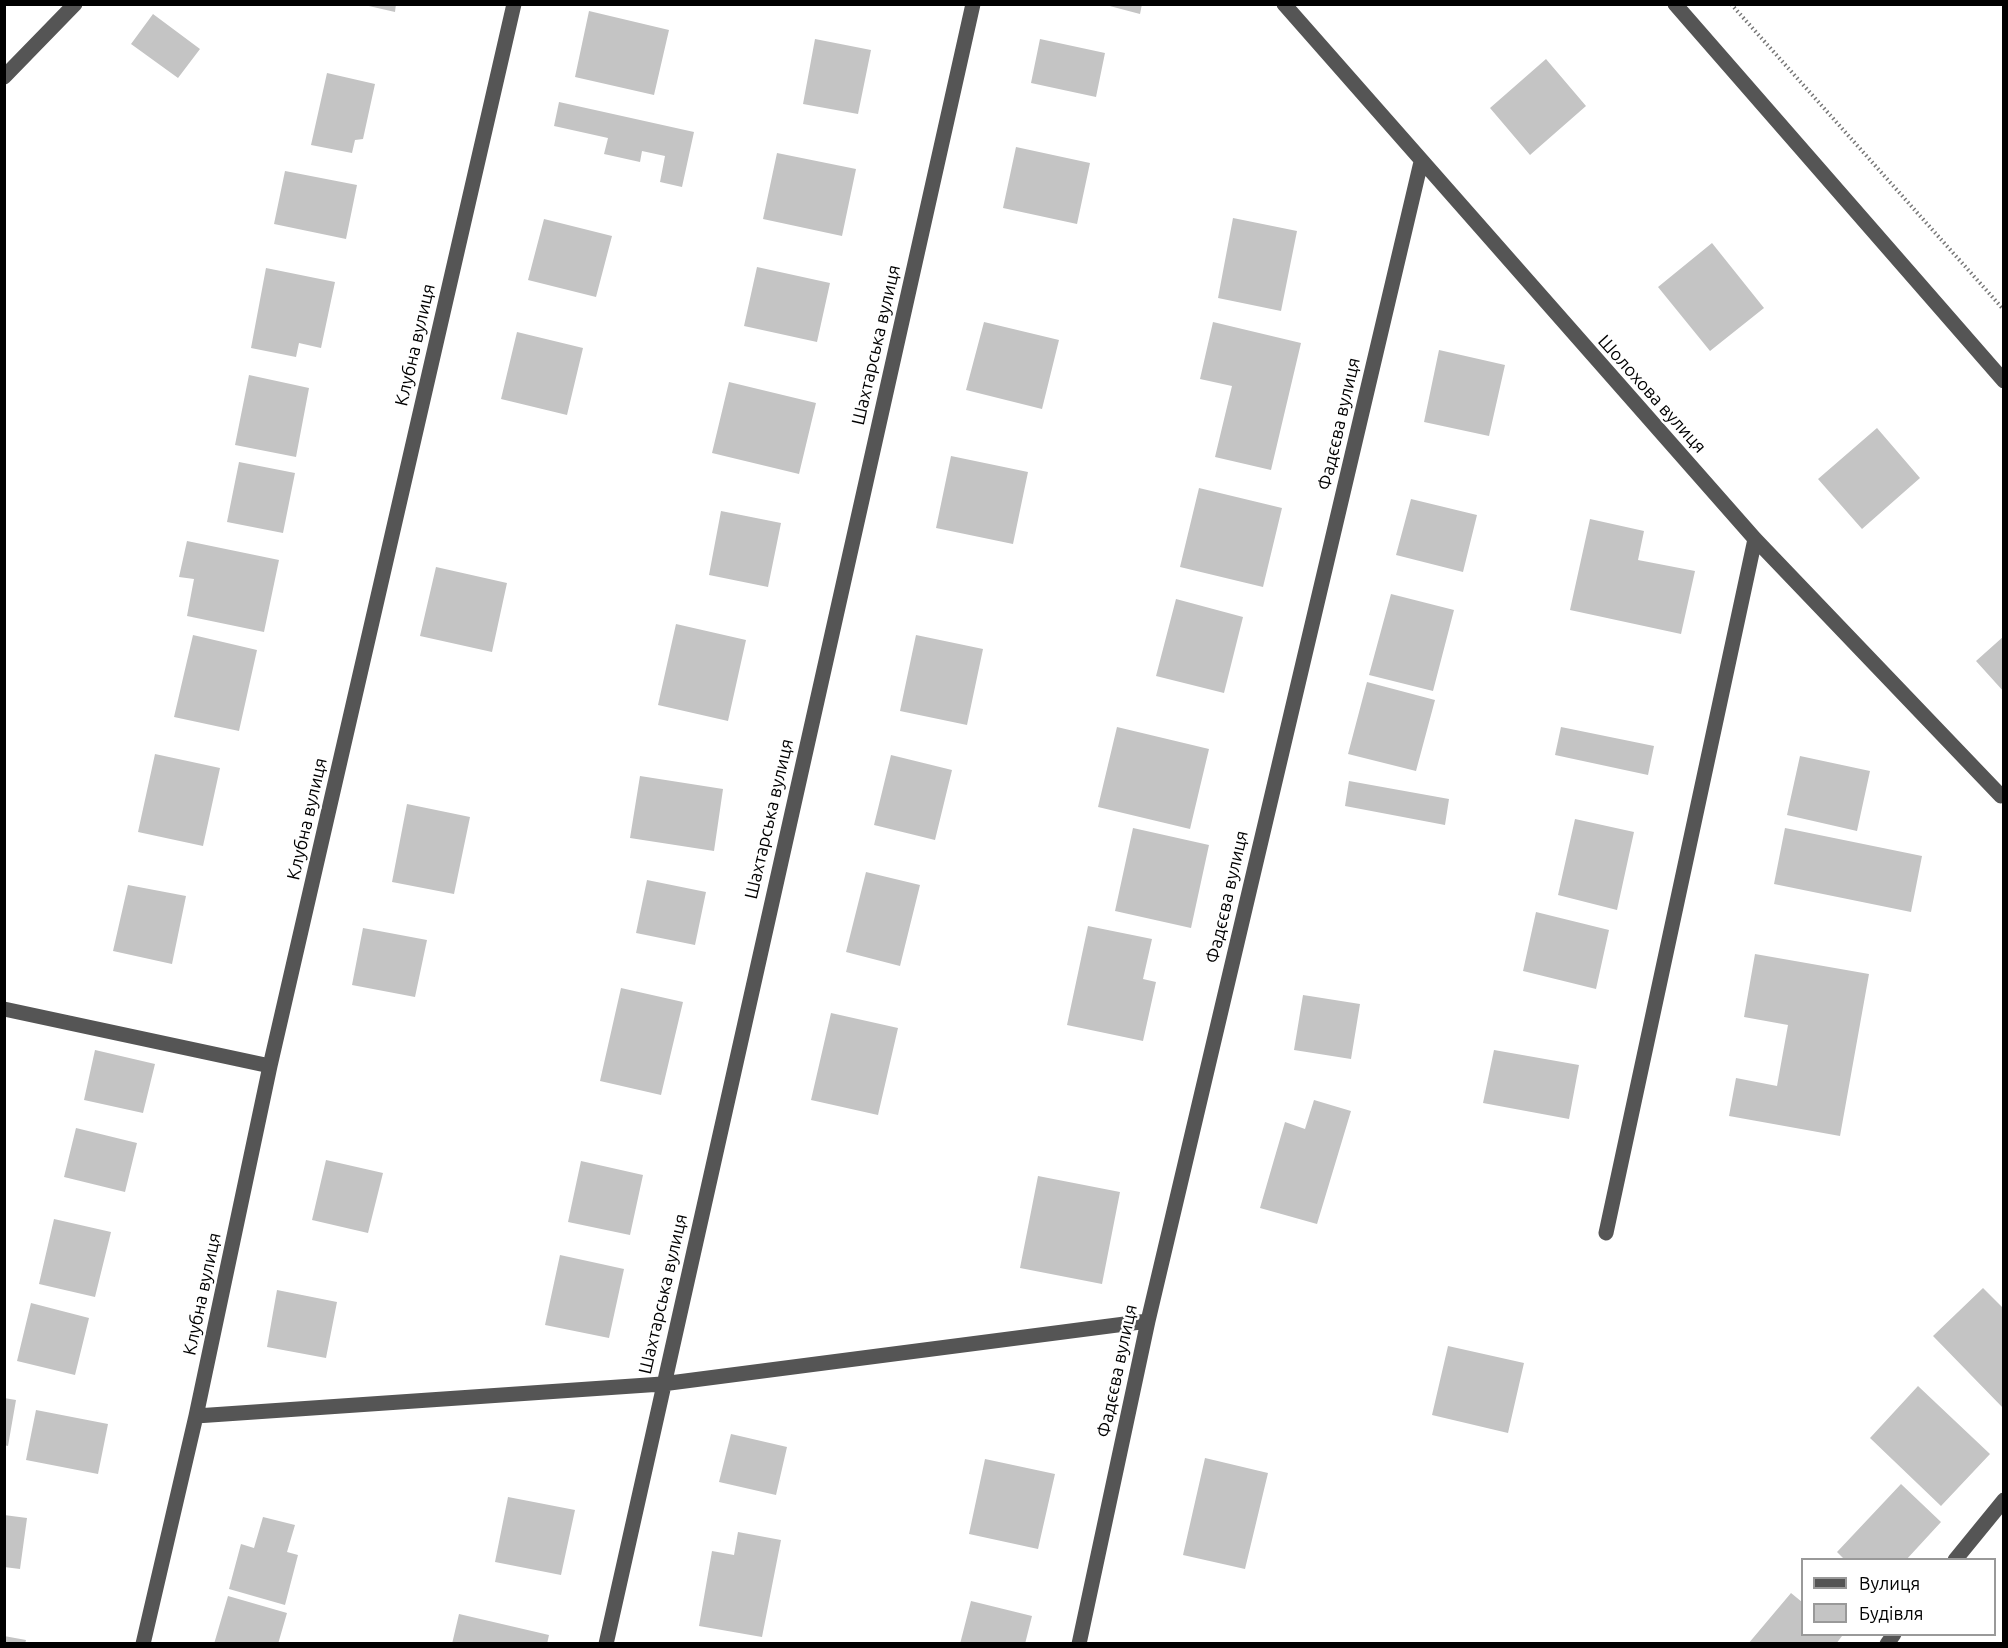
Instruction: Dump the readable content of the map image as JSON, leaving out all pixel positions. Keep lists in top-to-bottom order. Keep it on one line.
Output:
{"streets":{"street":["Клубна вулиця","Шахтарська вулиця","Шолохова вулиця","Фадєєва вулиця"]},"crossings":[["Шолохова вулиця","Фадєєва вулиця"]],"legend":["Вулиця","Будівля"]}
